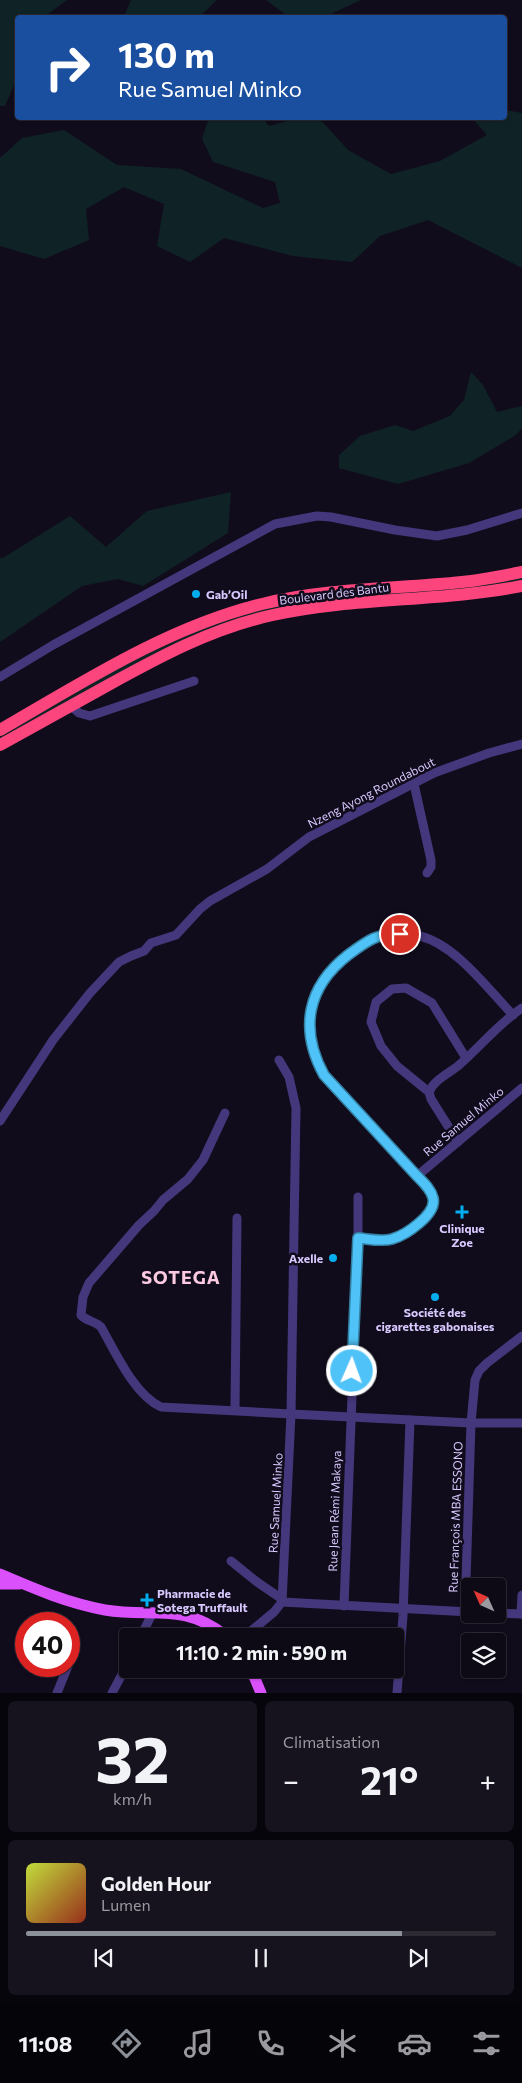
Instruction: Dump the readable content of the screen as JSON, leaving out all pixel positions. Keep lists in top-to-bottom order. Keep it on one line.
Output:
{"streets":{"highway":["Boulevard des Bantu"],"street":["Nzeng Ayong Roundabout","Rue Samuel Minko","Rue Jean Rémi Makaya","Rue François MBA ESSONO"]},"districts":["SOTEGA"],"places":{"other":["Gab’Oil","Axelle","Société des cigarettes gabonaises"],"health":["Clinique Zoe","Pharmacie de Sotega Truffault"]},"north":"top left","page":{"turn":["130 m","Rue Samuel Minko"],"limit":"40","trip":"11:10 · 2 min · 590 m","tile":[["32","km/h"],"Climatisation"],"heat":["−","21°","+"],"song":["Golden Hour","Lumen"],"tabs":"11:08"}}
